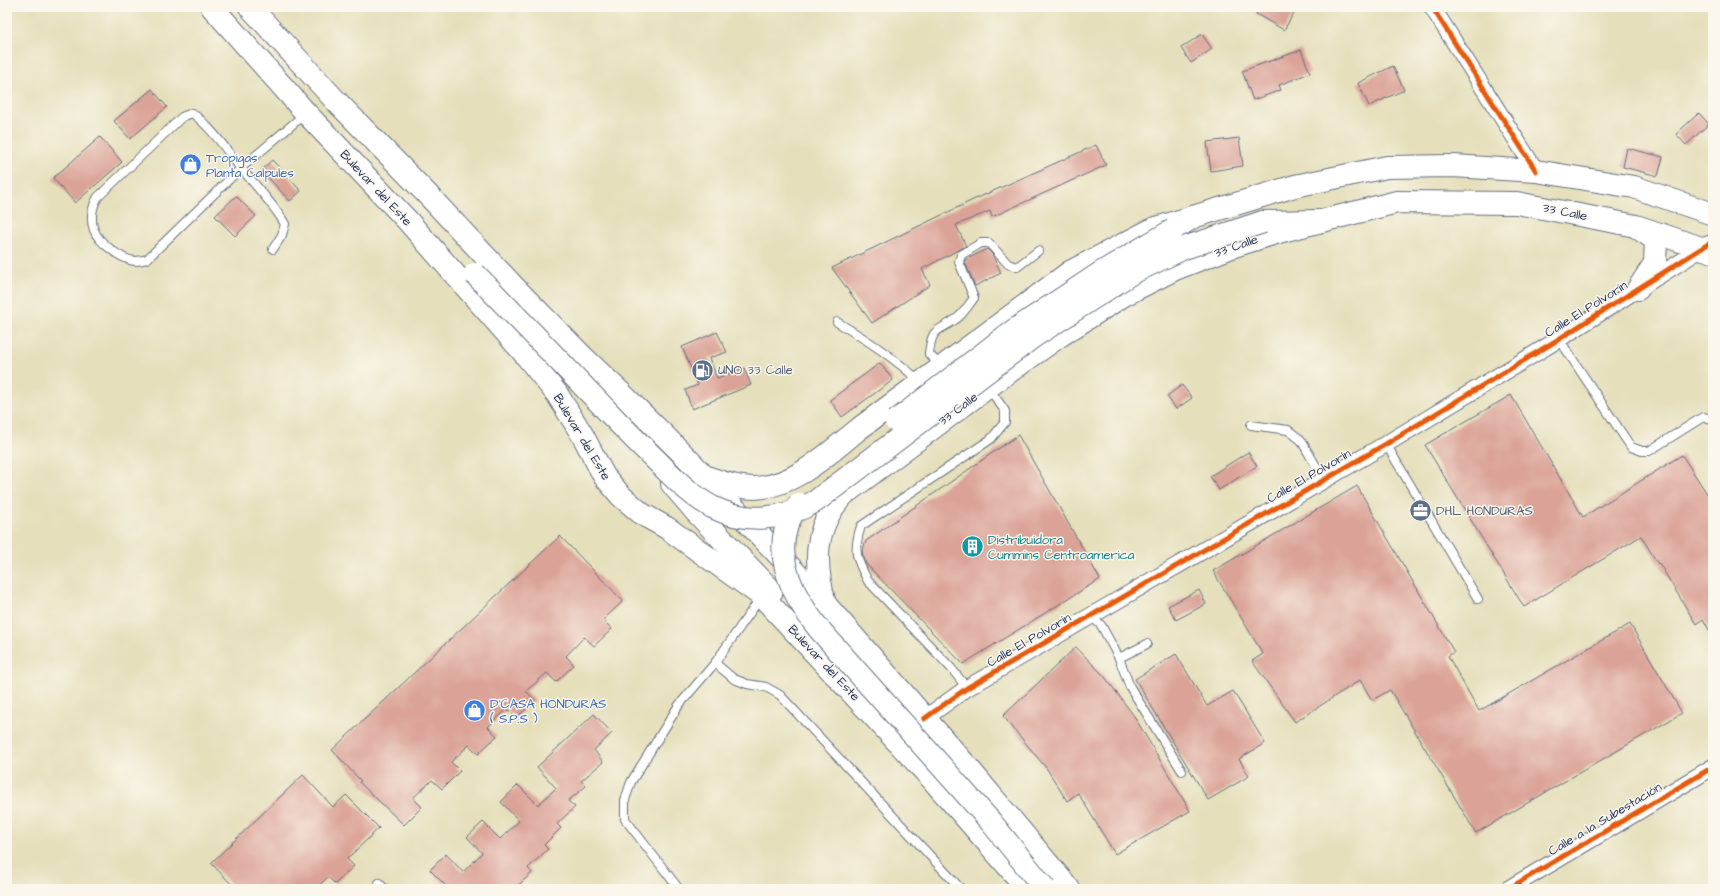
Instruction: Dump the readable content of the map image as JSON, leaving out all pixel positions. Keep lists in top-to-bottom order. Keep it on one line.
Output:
{"streets":{"main road":["Bulevar del Este","33 Calle"],"street":["Calle El Polvorín","Calle a la Subestación"]},"crossings":[["33 Calle","Calle El Polvorín"]],"places":{"shop":["Tropigas Planta Calpules","D'CASA HONDURAS ( S.P.S )"],"fuel station":["UNO 33 Calle"],"office":["DHL HONDURAS"],"building":["Distribuidora Cummins Centroamerica"]}}
